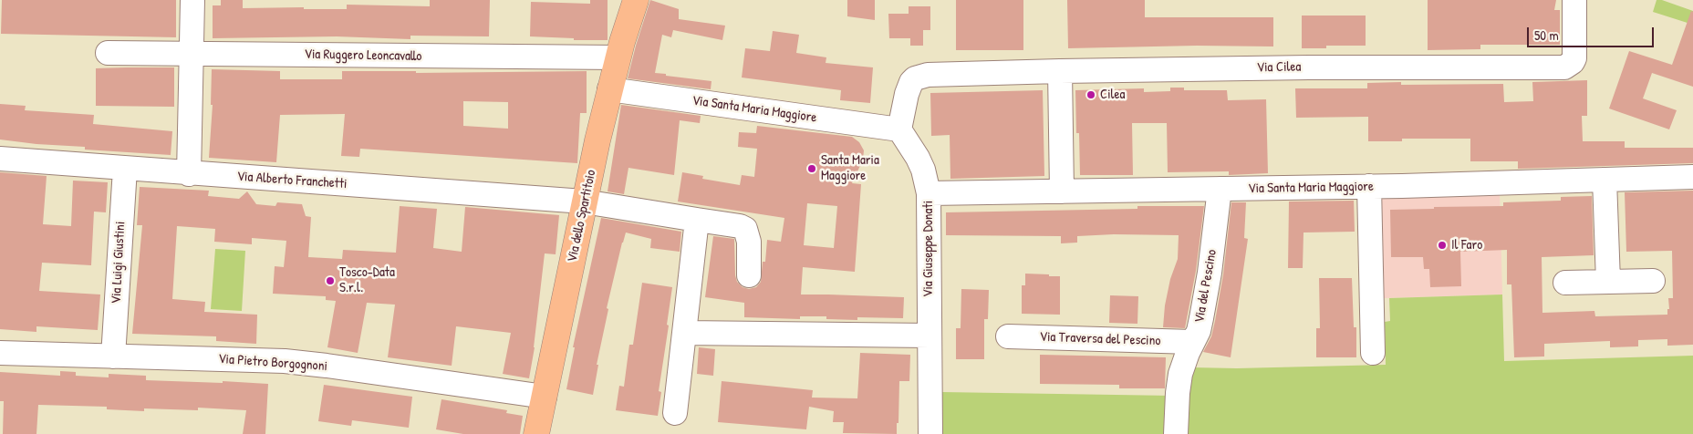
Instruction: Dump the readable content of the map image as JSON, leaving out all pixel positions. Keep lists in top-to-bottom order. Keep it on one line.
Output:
{"streets":{"main road":["Via dello Spartitoio"],"street":["Via Ruggero Leoncavallo","Via Cilea","Via Santa Maria Maggiore","Via Alberto Franchetti","Via Giuseppe Donati","Via Luigi Giustini","Via del Pescino","Via Traversa del Pescino","Via Pietro Borgognoni"]},"crossings":[["Via Ruggero Leoncavallo","Via dello Spartitoio"],["Via Cilea","Via Santa Maria Maggiore"],["Via Cilea","Via Giuseppe Donati"],["Via Santa Maria Maggiore","Via dello Spartitoio"],["Via Santa Maria Maggiore","Via Giuseppe Donati"],["Via Santa Maria Maggiore","Via del Pescino"],["Via Alberto Franchetti","Via dello Spartitoio"],["Via Alberto Franchetti","Via Luigi Giustini"],["Via dello Spartitoio","Via Pietro Borgognoni"],["Via Luigi Giustini","Via Pietro Borgognoni"],["Via del Pescino","Via Traversa del Pescino"]],"places":["Cilea","Santa Maria Maggiore","Il Faro","Tosco-Data S.r.l."],"scale_bar":"50 m"}
